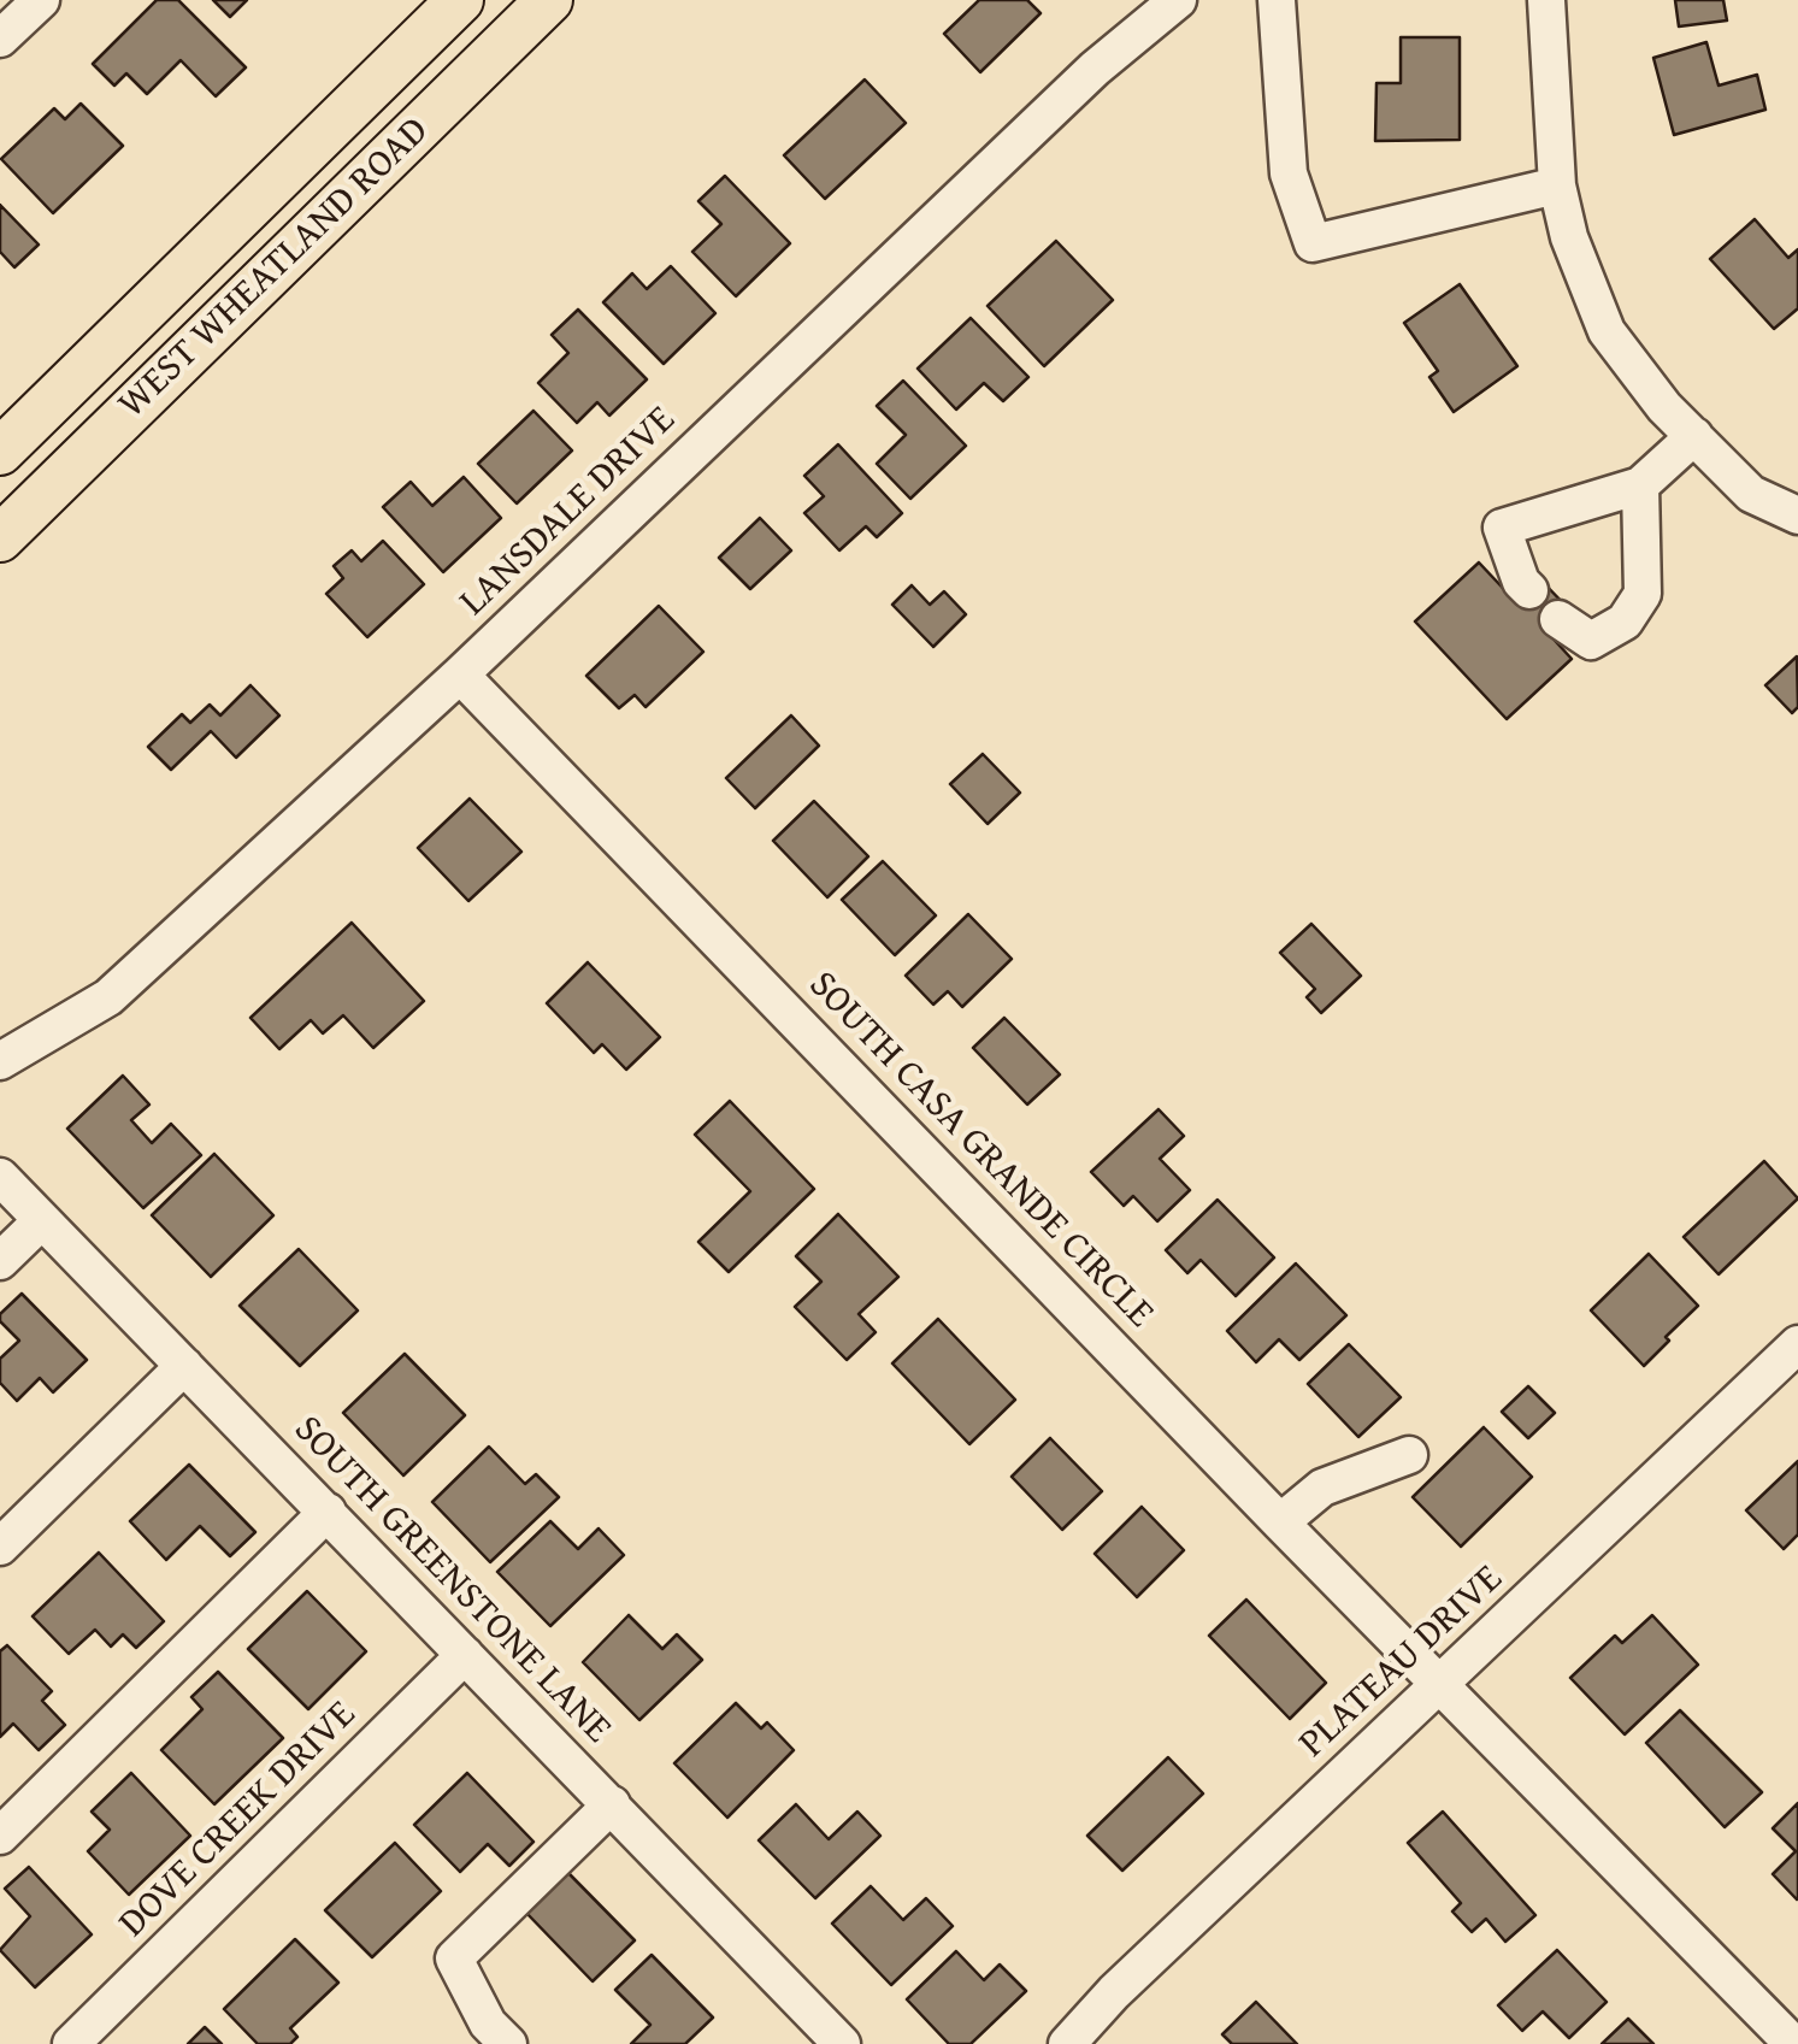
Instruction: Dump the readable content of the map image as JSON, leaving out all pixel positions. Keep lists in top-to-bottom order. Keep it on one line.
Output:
{"streets":{"main road":["WEST WHEATLAND ROAD"],"street":["LANSDALE DRIVE","SOUTH CASA GRANDE CIRCLE","SOUTH GREENSTONE LANE","PLATEAU DRIVE","DOVE CREEK DRIVE"]},"crossings":[["LANSDALE DRIVE","SOUTH CASA GRANDE CIRCLE"],["SOUTH CASA GRANDE CIRCLE","PLATEAU DRIVE"],["SOUTH GREENSTONE LANE","DOVE CREEK DRIVE"]]}
